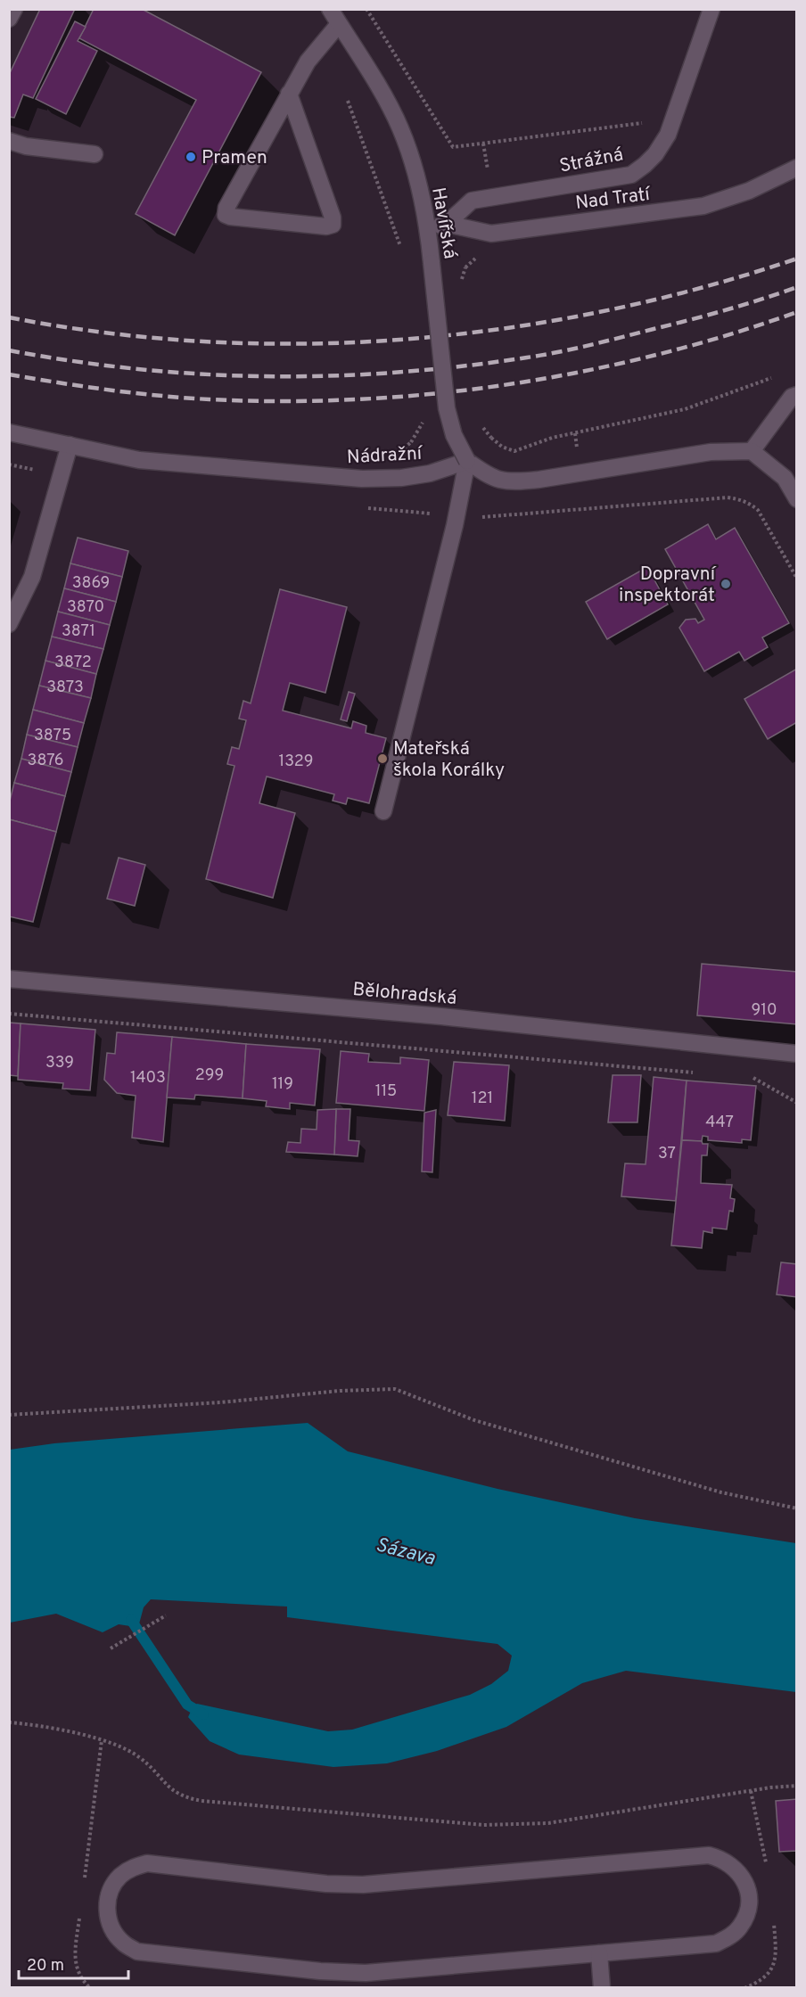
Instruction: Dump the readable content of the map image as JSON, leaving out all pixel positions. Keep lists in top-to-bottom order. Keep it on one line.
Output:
{"streets":{"street":["Strážná","Nad Tratí","Havířská","Nádražní","Bělohradská"]},"crossings":[["Strážná","Nad Tratí"],["Nad Tratí","Havířská"],["Havířská","Nádražní"]],"water":["Sázava"],"places":["Pramen","Dopravní inspektorát","Mateřská škola Korálky"],"house_numbers":["3869","3870","3871","3872","3873","3875","3876","1329","910","339","299","1403","119","115","121","447","37"],"scale_bar":"20 m"}
